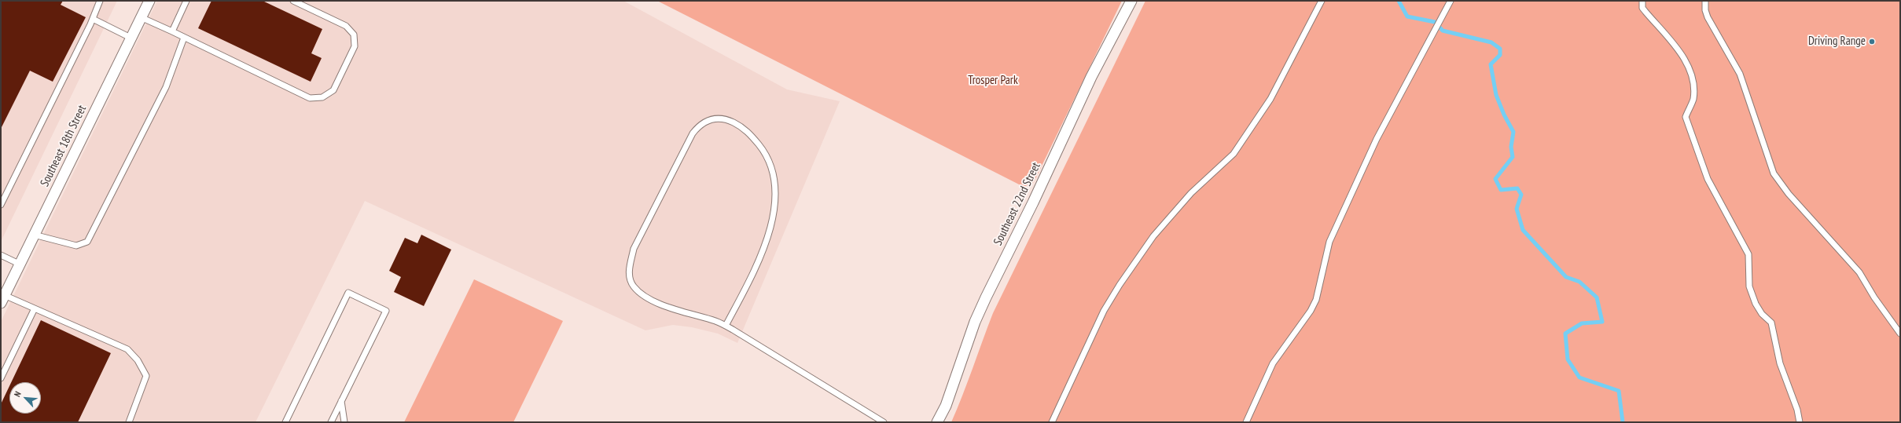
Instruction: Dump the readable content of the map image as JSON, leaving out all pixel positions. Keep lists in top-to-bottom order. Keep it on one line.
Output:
{"streets":{"street":["Southeast 18th Street","Southeast 22nd Street"]},"parks":["Trosper Park"],"places":["Driving Range"],"north":"top left"}
